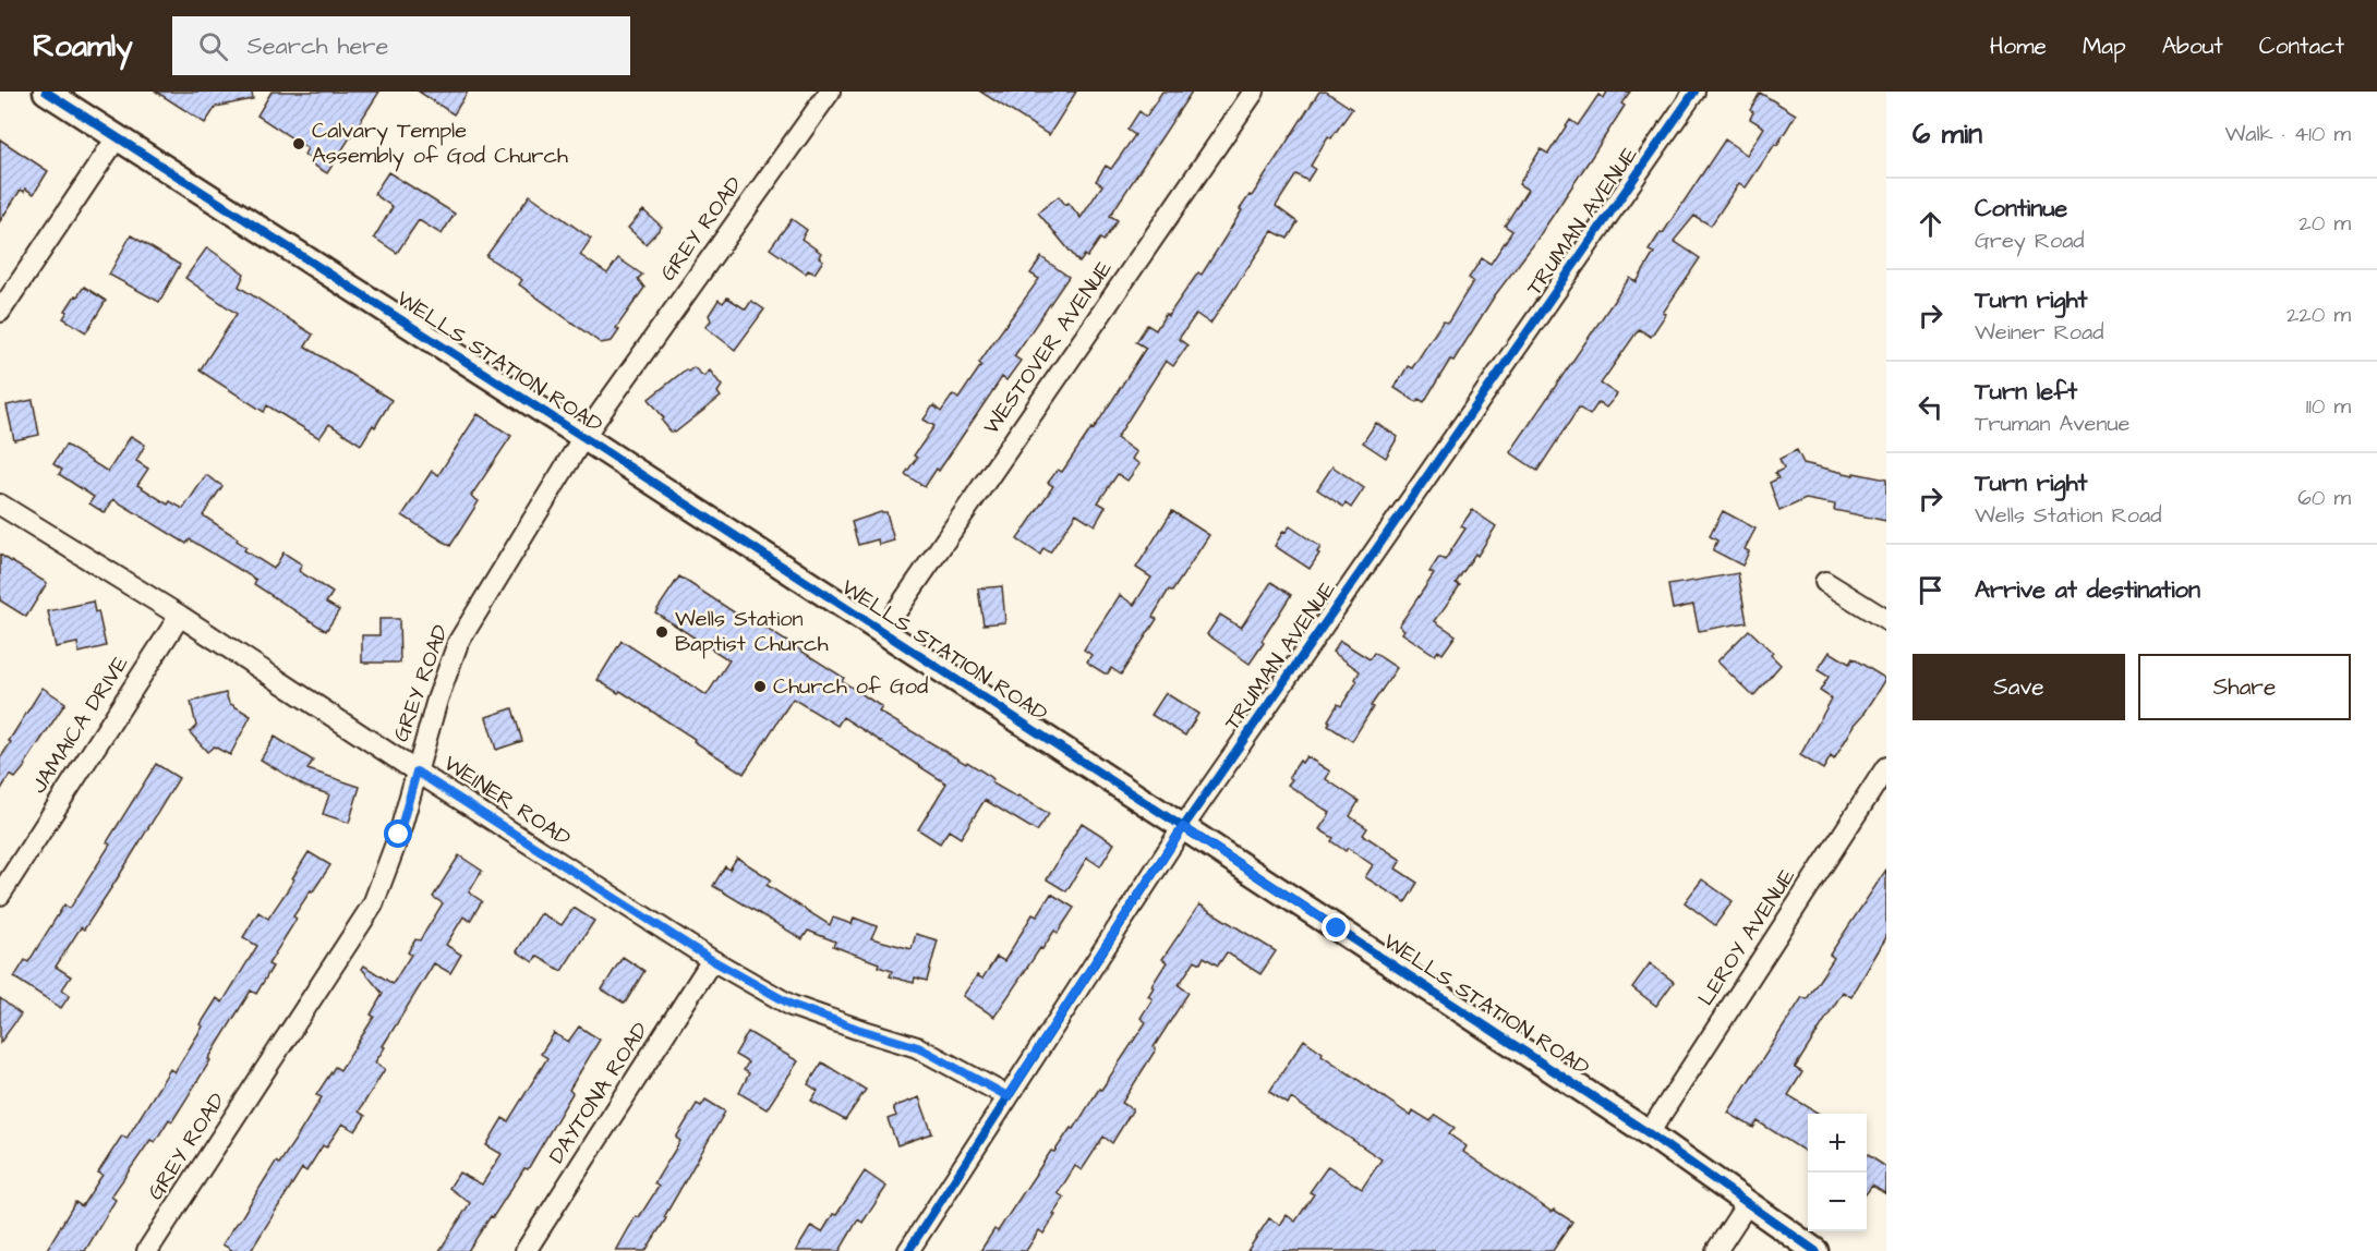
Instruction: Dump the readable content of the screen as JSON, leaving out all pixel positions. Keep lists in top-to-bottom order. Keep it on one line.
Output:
{"streets":{"street":["TRUMAN AVENUE","GREY ROAD","WESTOVER AVENUE","WELLS STATION ROAD","JAMAICA DRIVE","WEINER ROAD","LEROY AVENUE","DAYTONA ROAD"]},"crossings":[["TRUMAN AVENUE","WELLS STATION ROAD"],["TRUMAN AVENUE","WEINER ROAD"],["GREY ROAD","WELLS STATION ROAD"],["GREY ROAD","WEINER ROAD"],["WESTOVER AVENUE","WELLS STATION ROAD"],["WELLS STATION ROAD","LEROY AVENUE"],["JAMAICA DRIVE","WEINER ROAD"],["WEINER ROAD","DAYTONA ROAD"]],"places":["Calvary Temple Assembly of God Church","Wells Station Baptist Church","Church of God"],"page":{"header":"Roamly","search":"Search here","nav":["Home","Map","About","Contact"],"heading":["6 min","Walk · 410 m"],"list":[["Continue","Grey Road","20 m"],["Turn right","Weiner Road","220 m"],["Turn left","Truman Avenue","110 m"],["Turn right","Wells Station Road","60 m"],"Arrive at destination"],"buttons":["Save","Share"],"map_buttons":["+","−"]}}
